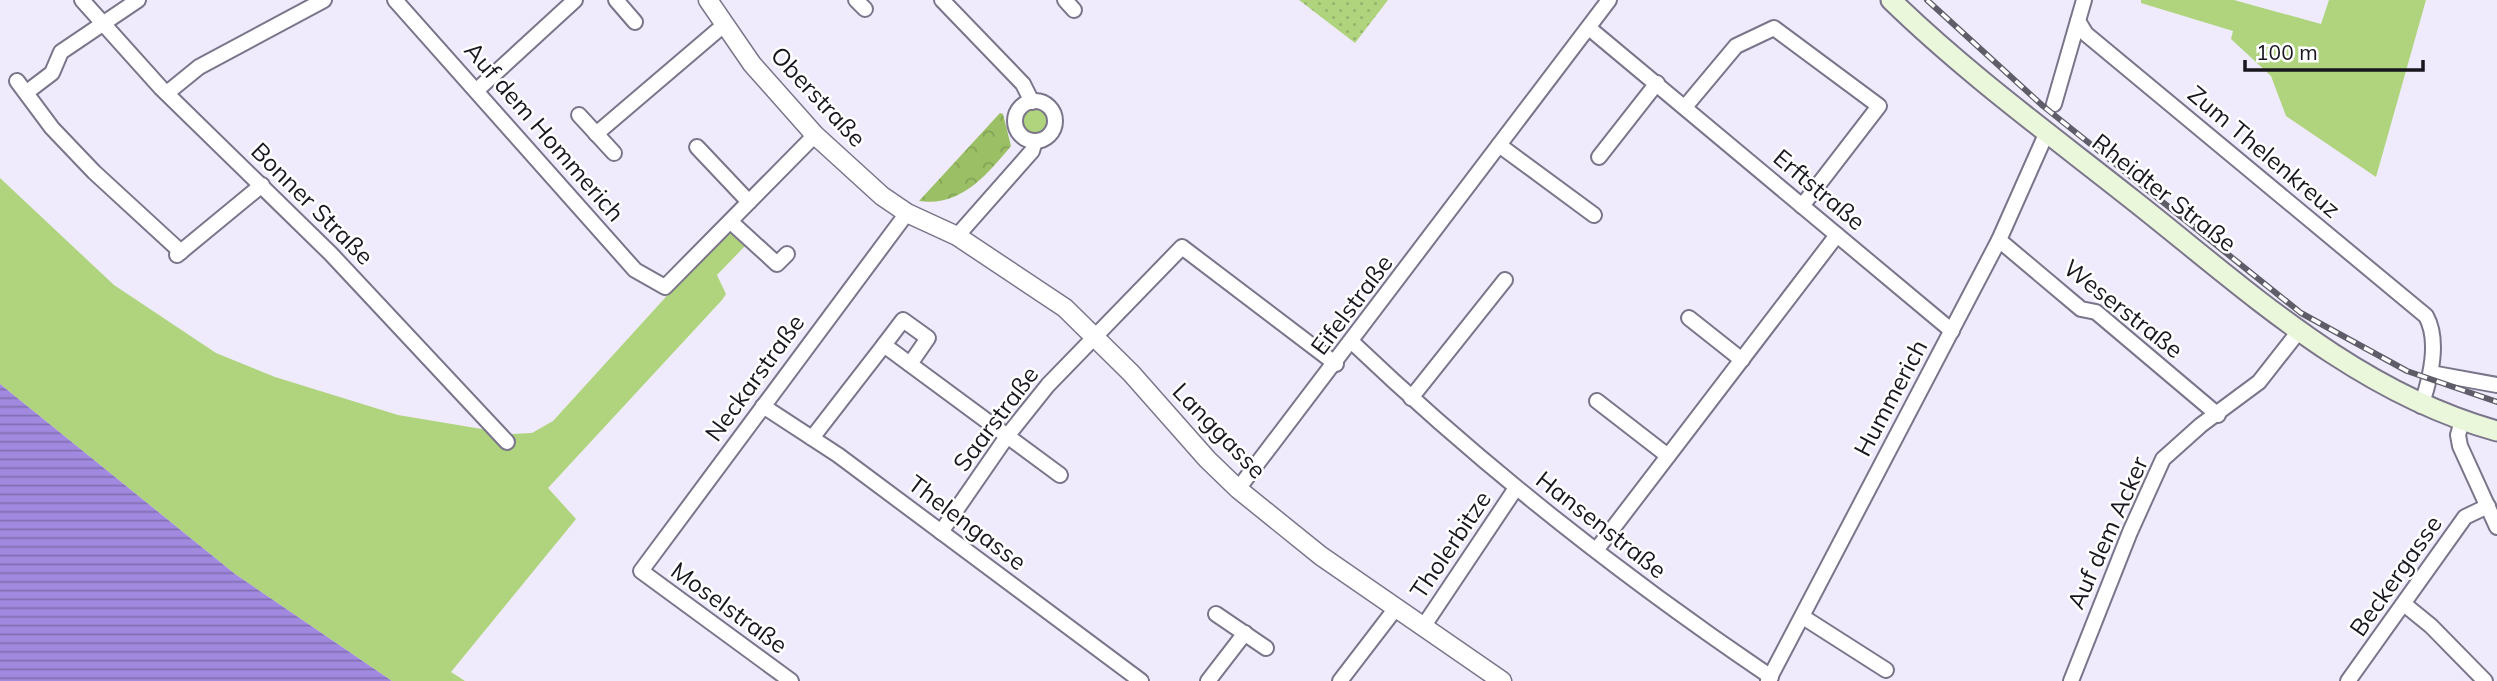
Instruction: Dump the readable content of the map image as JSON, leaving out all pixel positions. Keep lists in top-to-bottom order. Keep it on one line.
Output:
{"streets":{"main road":["Rheidter Straße"],"street":["Oberstraße","Auf dem Hommerich","Zum Thelenkreuz","Erftstraße","Bonner Straße","Eifelstraße","Weserstraße","Neckarstraße","Hummerich","Saarstraße","Langgasse","Thelengasse","Hansenstraße","Auf dem Acker","Tholerbitze","Beckergasse","Moselstraße"]},"crossings":[["Oberstraße","Neckarstraße"],["Oberstraße","Langgasse"],["Erftstraße","Eifelstraße"],["Erftstraße","Hummerich"],["Rheidter Straße","Hummerich"],["Rheidter Straße","Auf dem Acker"],["Eifelstraße","Saarstraße"],["Eifelstraße","Langgasse"],["Eifelstraße","Hansenstraße"],["Weserstraße","Hummerich"],["Weserstraße","Auf dem Acker"],["Neckarstraße","Langgasse"],["Neckarstraße","Thelengasse"],["Neckarstraße","Moselstraße"],["Hummerich","Hansenstraße"],["Saarstraße","Langgasse"],["Saarstraße","Thelengasse"],["Langgasse","Tholerbitze"],["Hansenstraße","Tholerbitze"]],"scale_bar":"100 m"}
